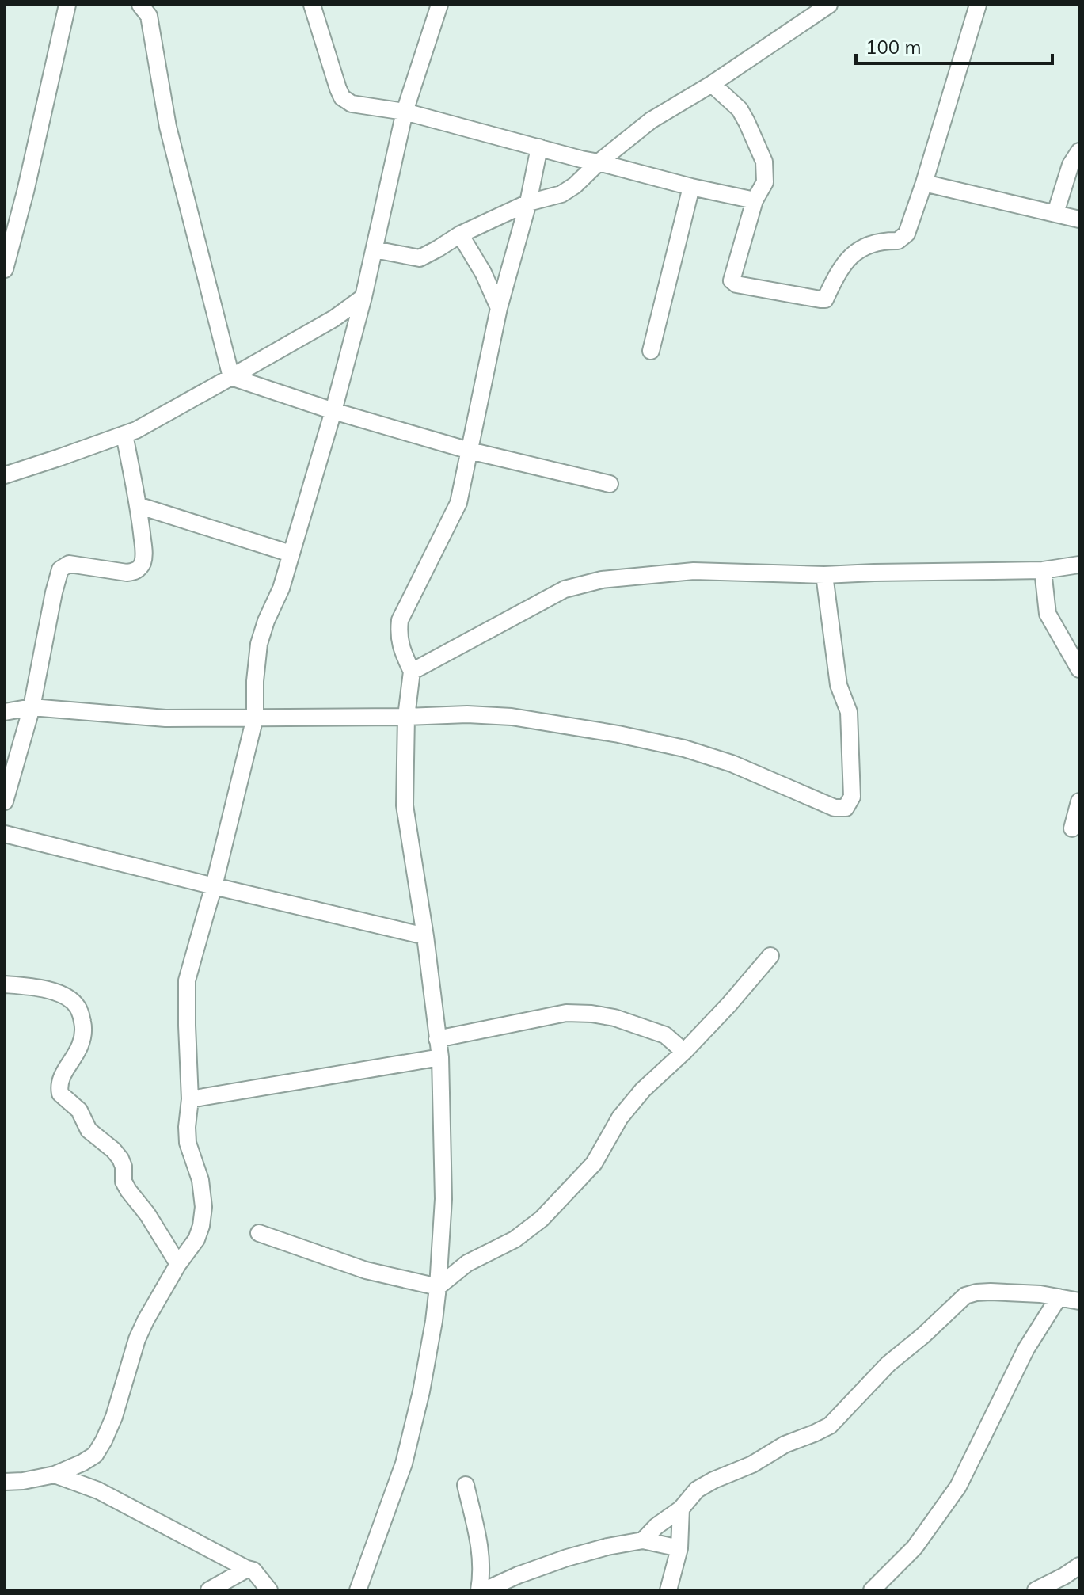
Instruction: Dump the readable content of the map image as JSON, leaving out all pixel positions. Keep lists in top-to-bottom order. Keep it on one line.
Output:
{"scale_bar":"100 m"}
